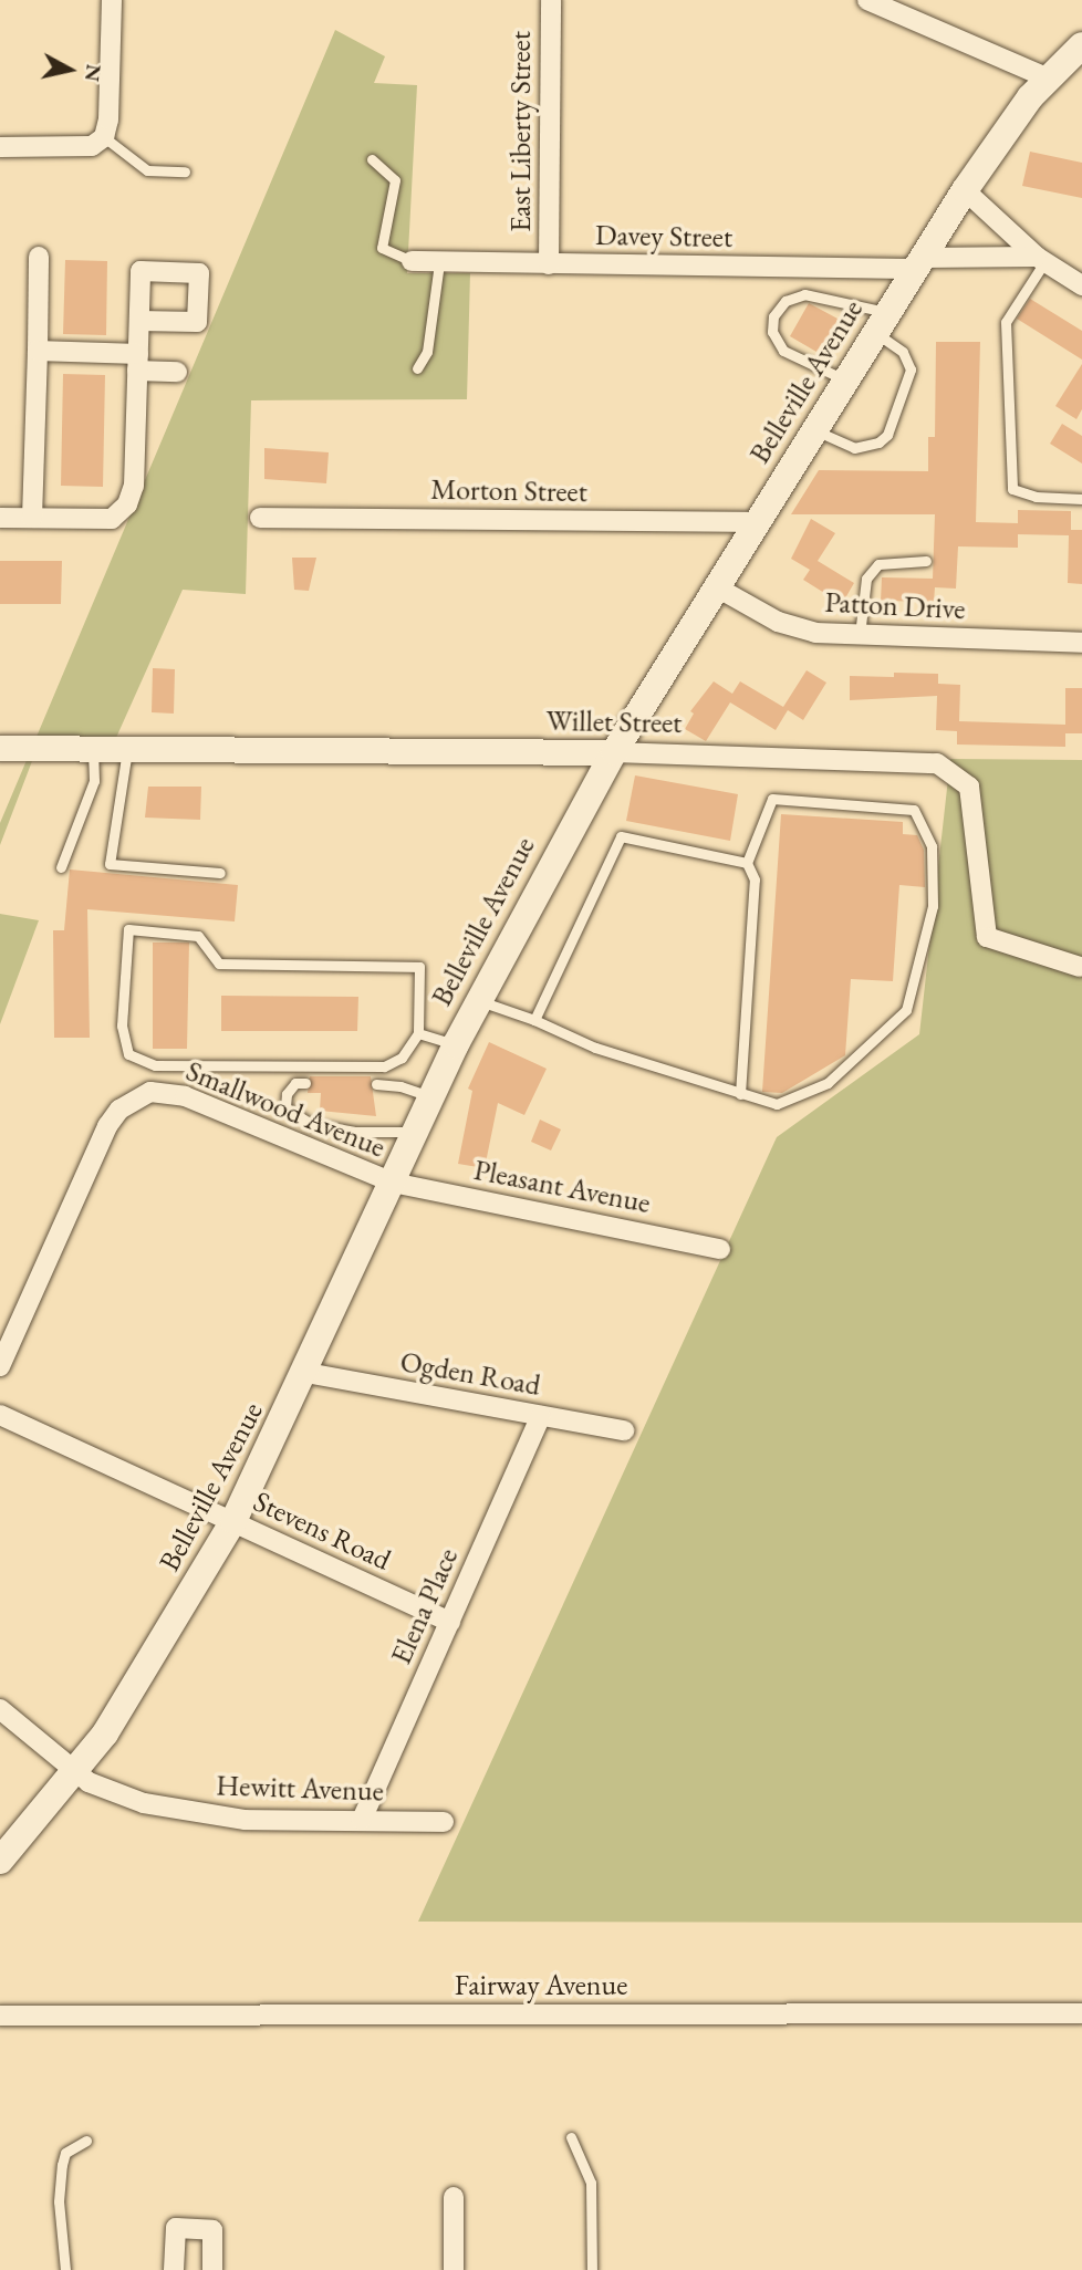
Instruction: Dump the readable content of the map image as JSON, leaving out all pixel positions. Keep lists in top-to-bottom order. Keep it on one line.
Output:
{"streets":{"main road":["Belleville Avenue"],"street":["East Liberty Street","Davey Street","Morton Street","Patton Drive","Willet Street","Smallwood Avenue","Pleasant Avenue","Ogden Road","Stevens Road","Elena Place","Hewitt Avenue","Fairway Avenue"]},"crossings":[["East Liberty Street","Davey Street"],["Davey Street","Belleville Avenue"],["Belleville Avenue","Morton Street"],["Belleville Avenue","Patton Drive"],["Belleville Avenue","Willet Street"],["Belleville Avenue","Smallwood Avenue"],["Belleville Avenue","Pleasant Avenue"],["Belleville Avenue","Ogden Road"],["Belleville Avenue","Stevens Road"],["Belleville Avenue","Hewitt Avenue"],["Smallwood Avenue","Pleasant Avenue"],["Ogden Road","Elena Place"],["Stevens Road","Elena Place"],["Elena Place","Hewitt Avenue"]],"north":"right"}
